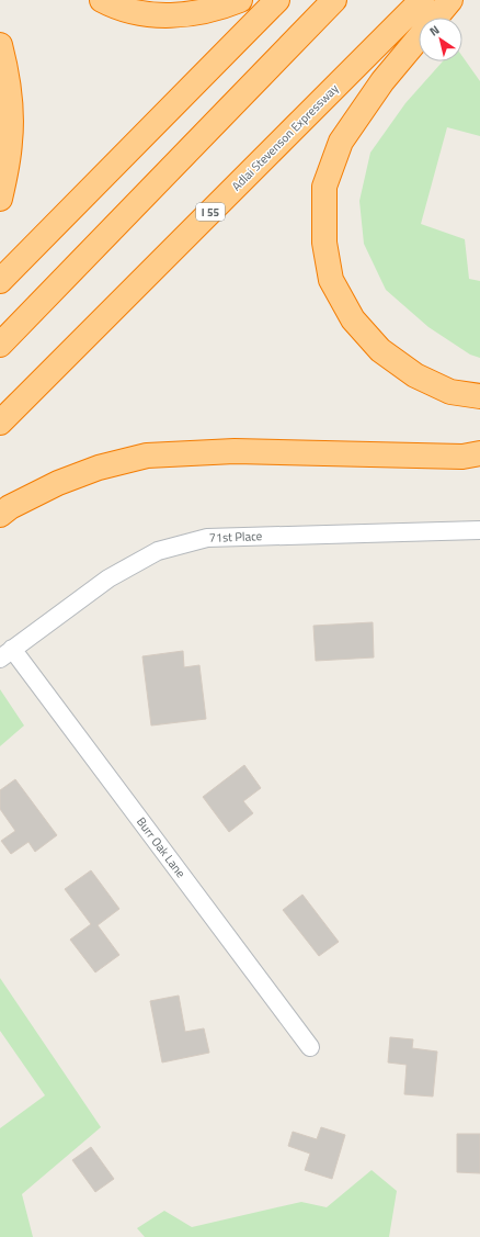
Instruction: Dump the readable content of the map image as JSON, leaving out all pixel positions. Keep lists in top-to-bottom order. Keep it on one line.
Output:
{"streets":{"highway":["Adlai Stevenson Expressway","I 55"],"street":["71st Place","Burr Oak Lane"]},"crossings":[["71st Place","Burr Oak Lane"]],"north":"top left"}
